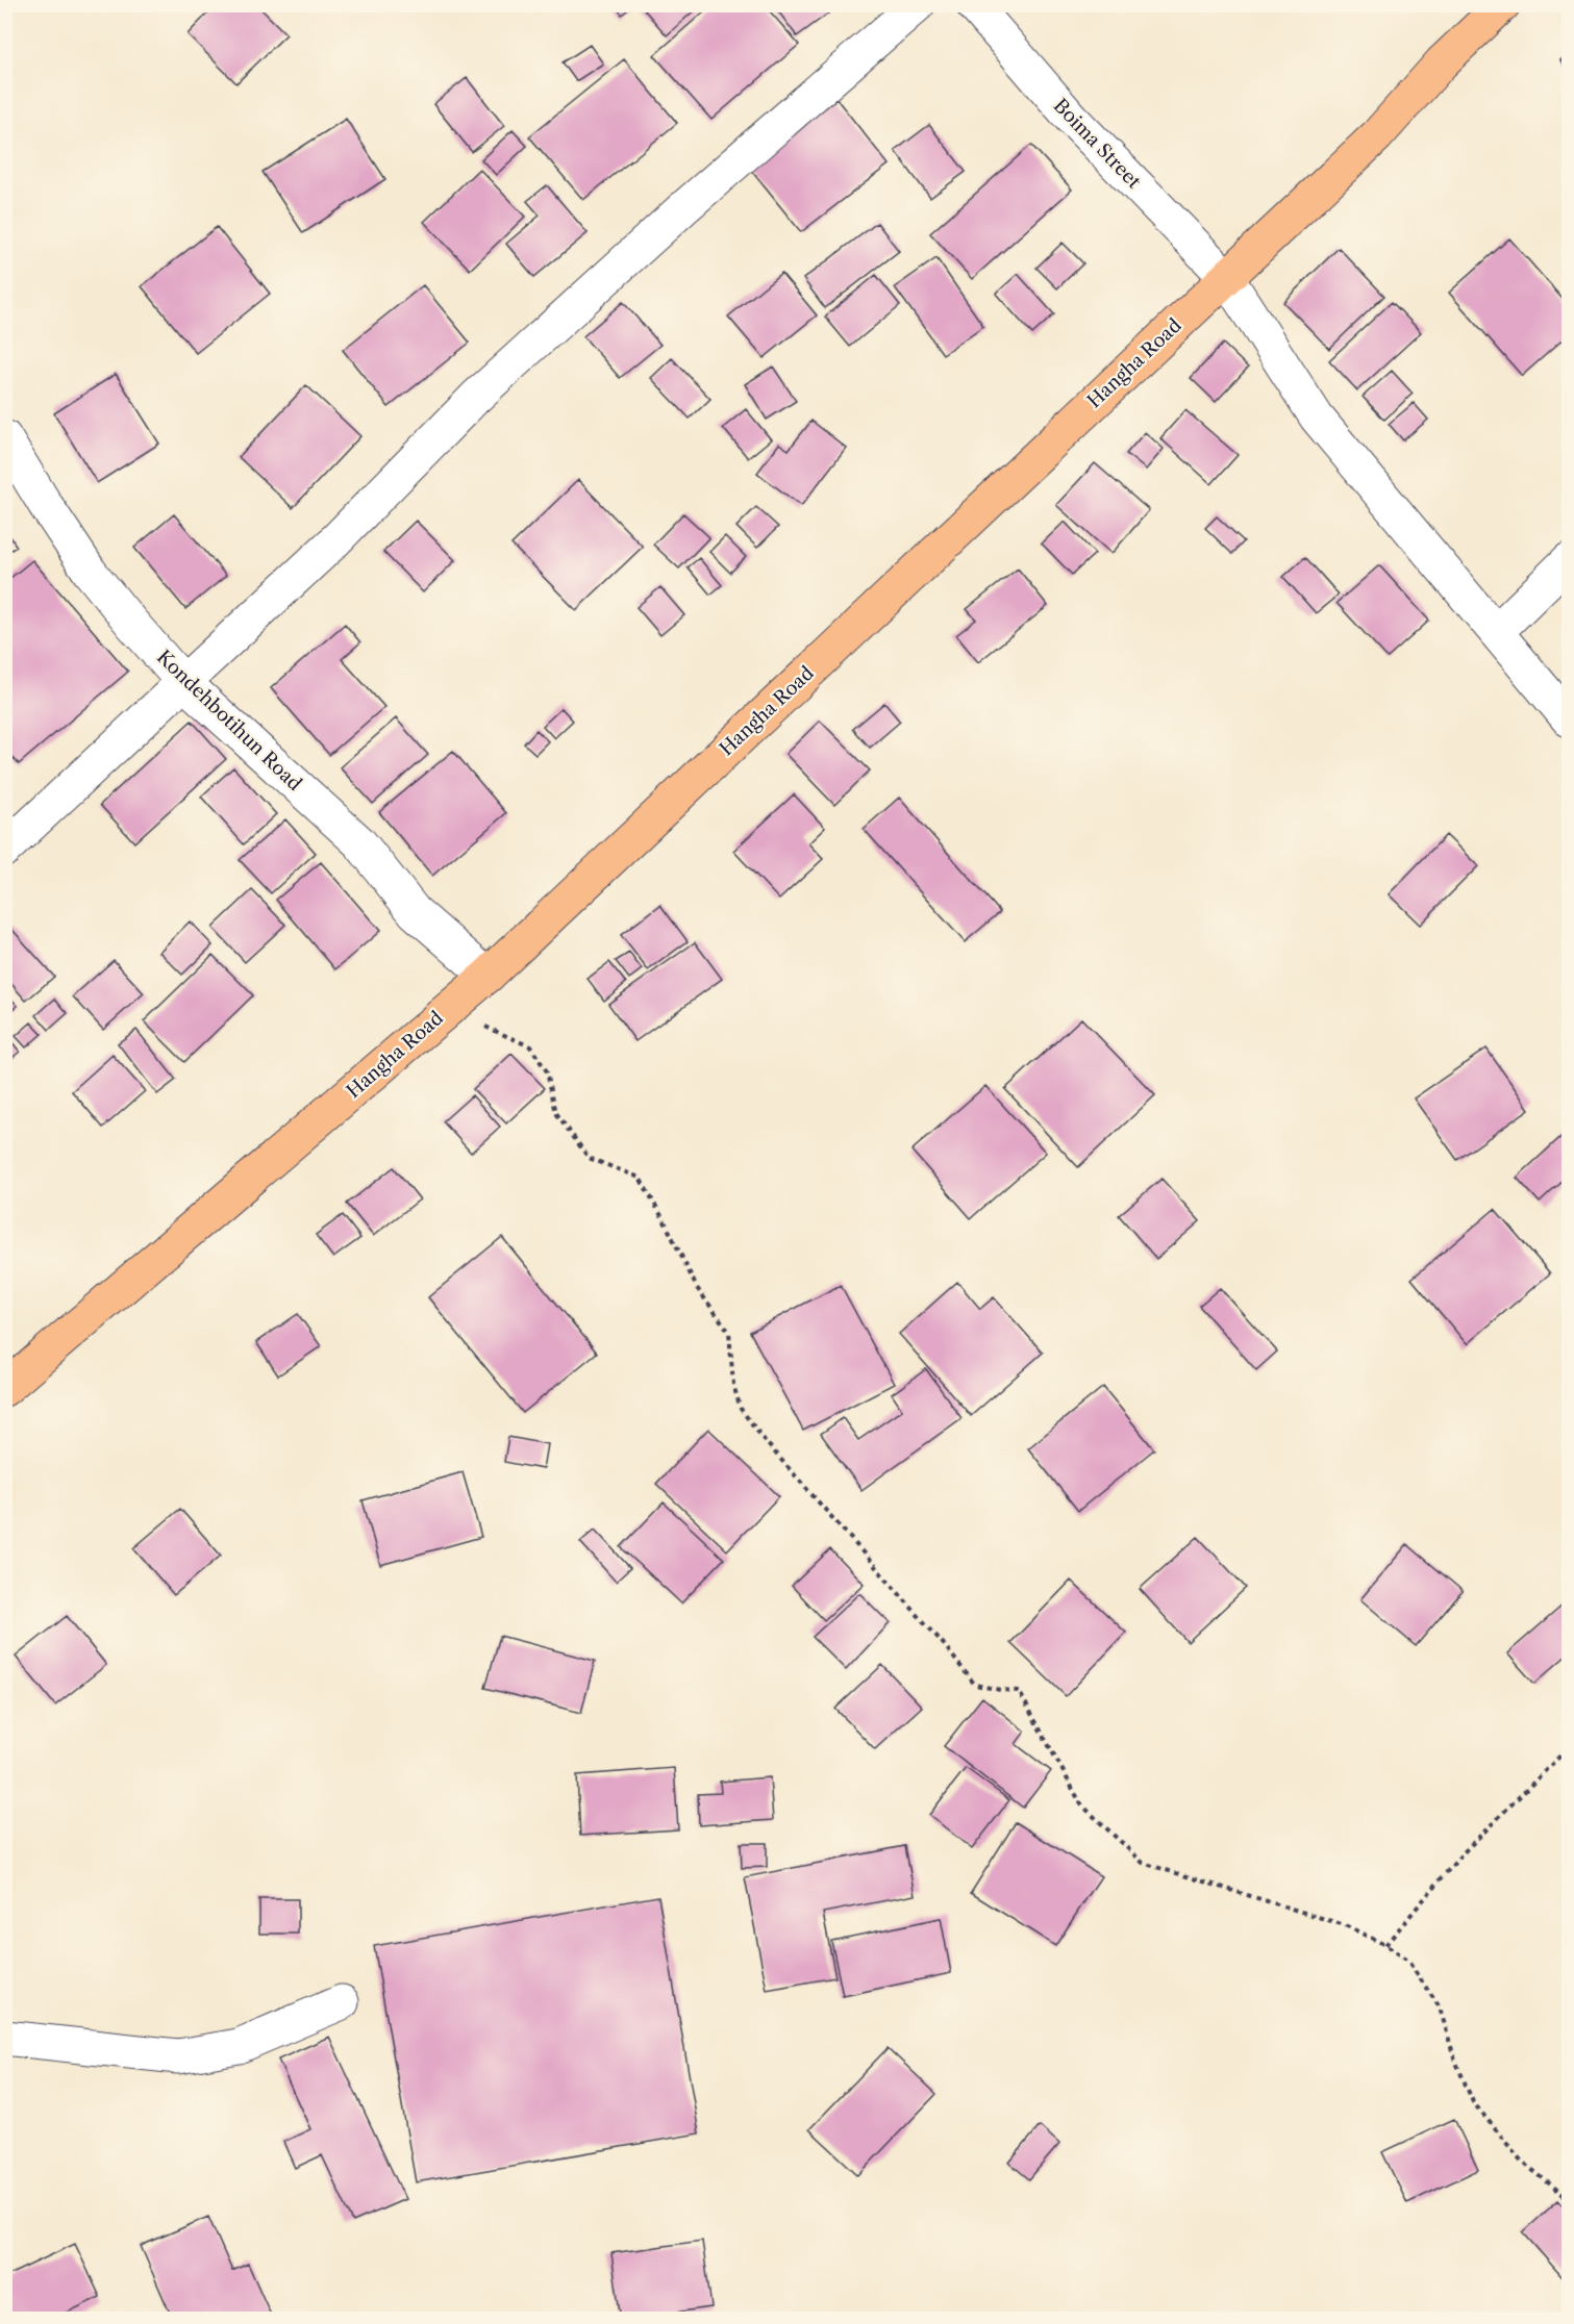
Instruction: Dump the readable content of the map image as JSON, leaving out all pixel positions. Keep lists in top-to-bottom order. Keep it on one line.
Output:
{"streets":{"highway":["Hangha Road"],"street":["Boima Street","Kondehbotihun Road"]},"crossings":[["Boima Street","Hangha Road"],["Hangha Road","Kondehbotihun Road"]]}
